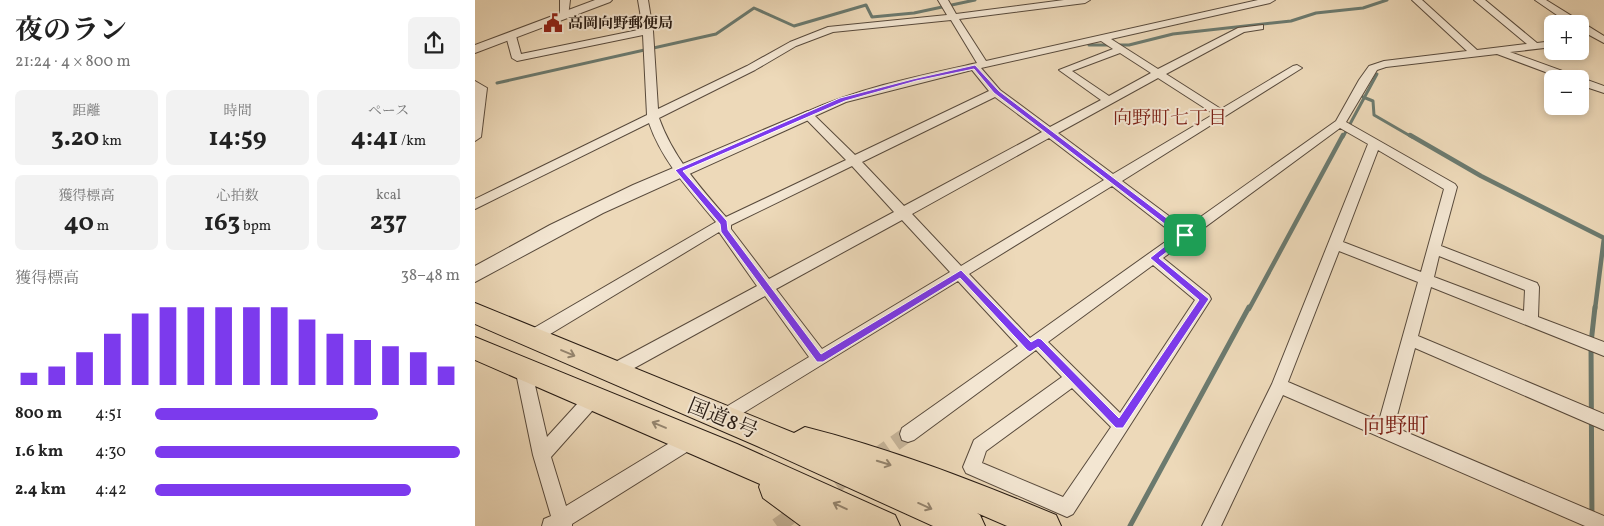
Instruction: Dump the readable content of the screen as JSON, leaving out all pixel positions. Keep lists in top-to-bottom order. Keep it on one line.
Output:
{"streets":{"highway":["国道8号"]},"districts":["向野町七丁目","向野町"],"places":{"public building":["高岡向野郵便局"]},"page":{"heading":["夜のラン","21:24 · 4 × 800 m"],"map_buttons":["+","−"],"stats":[["距離","3.20 km"],["時間","14:59"],["ペース","4:41 /km"],["獲得標高","40 m"],["心拍数","163 bpm"],["kcal","237"]],"chart":["獲得標高","38–48 m"],"list":[{"name":"800 m","note":"4:51"},{"name":"1.6 km","note":"4:30"},{"name":"2.4 km","note":"4:42"}]}}
